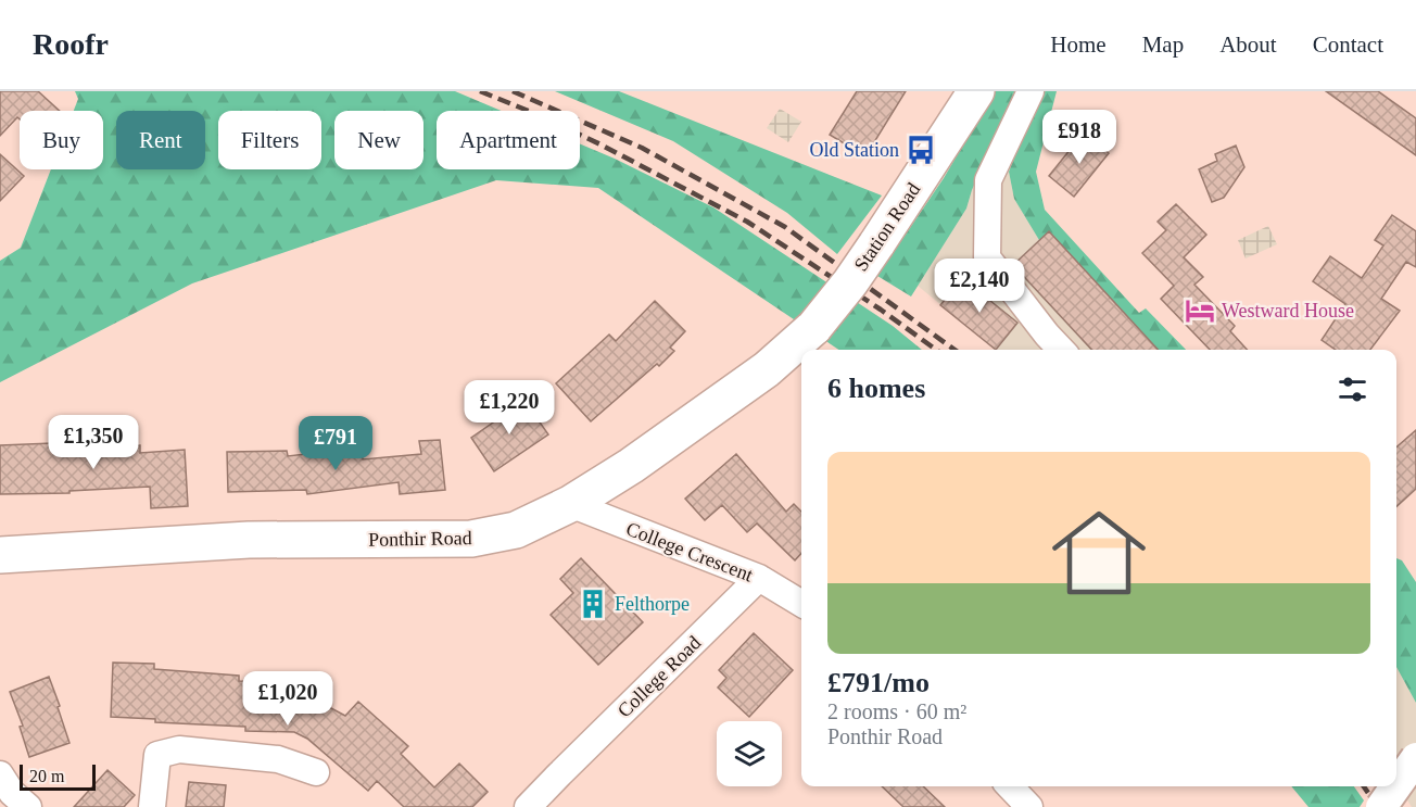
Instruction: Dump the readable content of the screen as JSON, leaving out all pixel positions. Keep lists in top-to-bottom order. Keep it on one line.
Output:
{"streets":{"main road":["Station Road","Ponthir Road"],"street":["College Crescent","College Road"]},"crossings":[["Station Road","Ponthir Road"],["Ponthir Road","College Crescent"],["College Crescent","College Road"]],"places":{"bus stop":["Old Station"],"hotel":["Westward House"],"building":["Felthorpe"]},"scale_bar":"20 m","page":{"header":"Roofr","nav":["Home","Map","About","Contact"],"price":["£918","£2,140","£1,220","£1,350","£791","£1,020"],"chip":["Buy","Rent","Filters","New","Apartment"],"heading":"6 homes","list":[{"name":"£791/mo","note":"2 rooms · 60 m² · Ponthir Road"}],"scale":"20 m"}}
